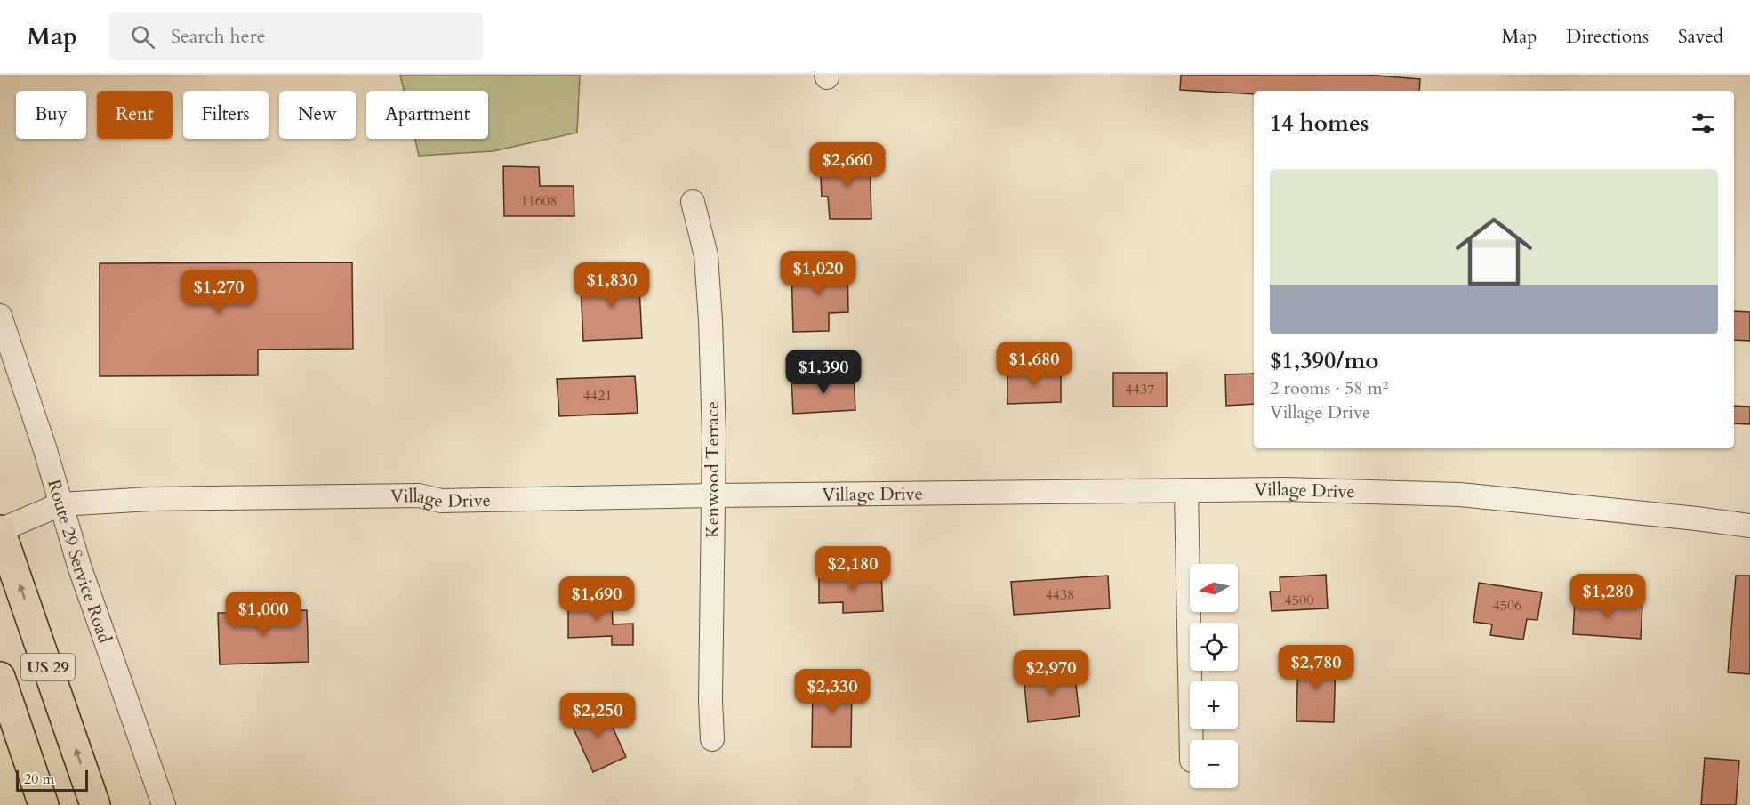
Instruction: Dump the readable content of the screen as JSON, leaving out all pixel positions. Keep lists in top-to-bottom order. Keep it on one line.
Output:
{"streets":{"main road":["US 29"],"street":["Kenwood Terrace","Village Drive","Route 29 Service Road"]},"crossings":[["Kenwood Terrace","Village Drive"],["Village Drive","Route 29 Service Road"],["Village Drive","US 29"]],"house_numbers":["11608","4437","4421","4438","4500","4506"],"scale_bar":"20 m","north":"left","page":{"header":"Map","search":"Search here","nav":["Map","Directions","Saved"],"chip":["Buy","Rent","Filters","New","Apartment"],"heading":"14 homes","price":["$2,660","$1,020","$1,830","$1,270","$1,680","$1,390","$2,180","$1,280","$1,690","$1,000","$2,780","$2,970","$2,330","$2,250"],"list":[{"name":"$1,390/mo","note":"2 rooms · 58 m² · Village Drive"}],"map_buttons":["+","−"],"scale":"20 m"}}
